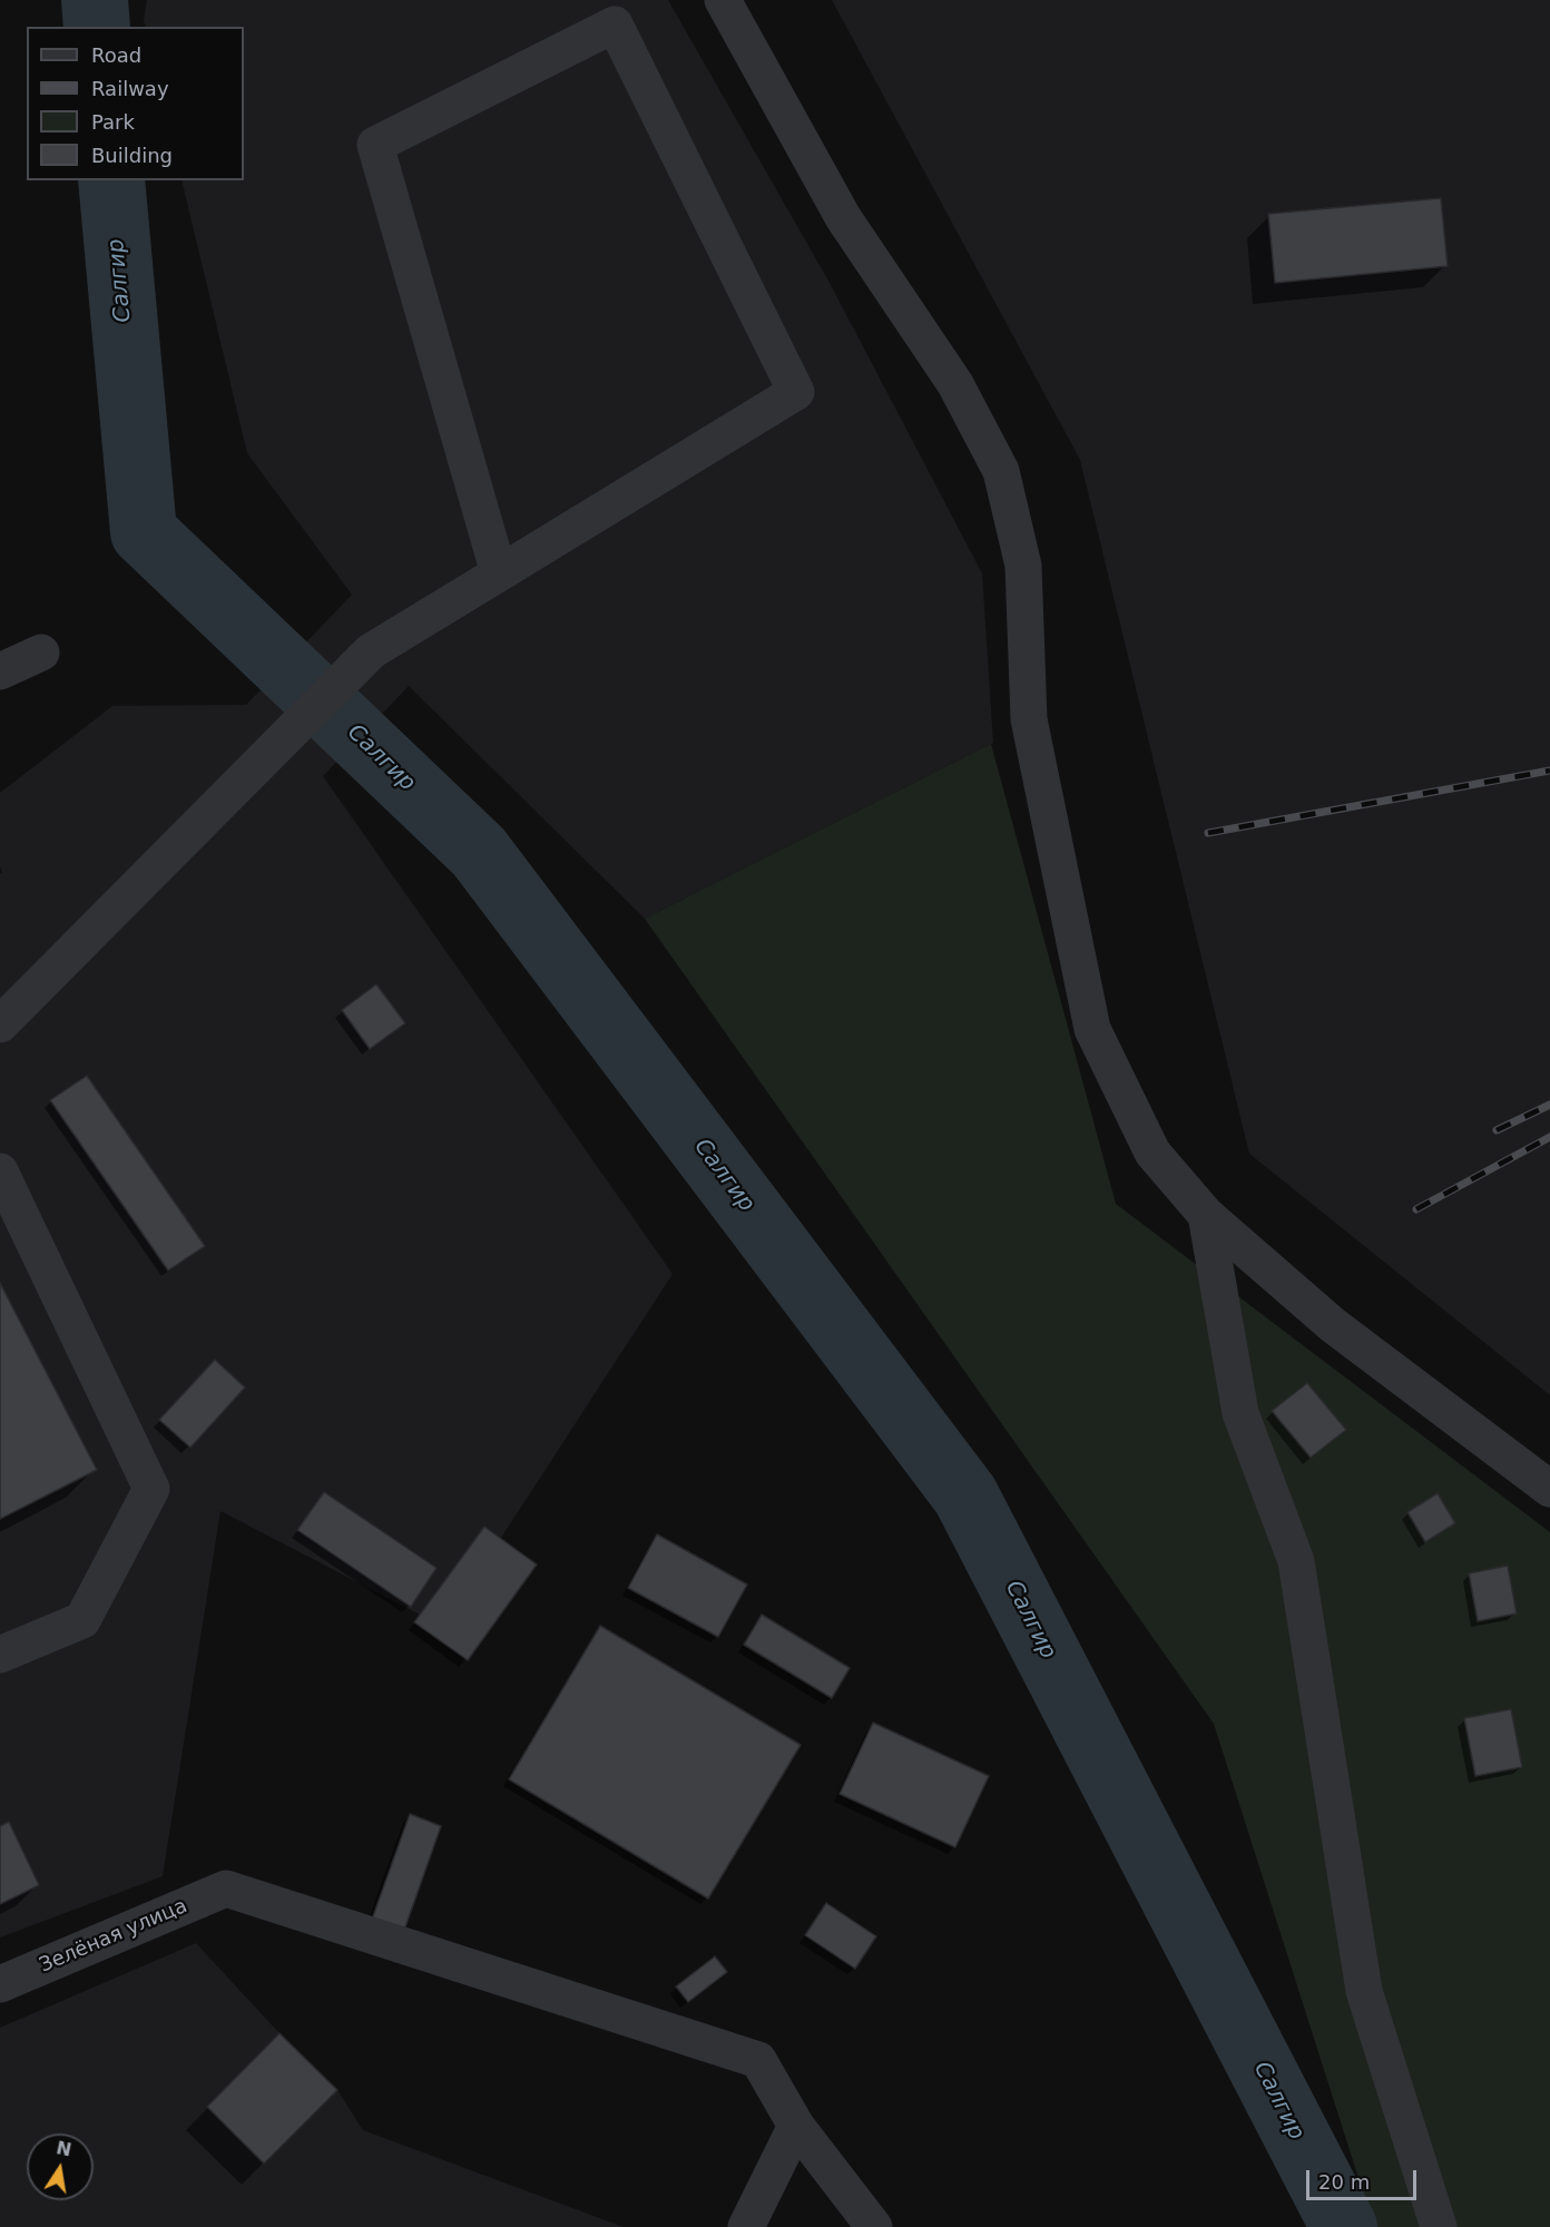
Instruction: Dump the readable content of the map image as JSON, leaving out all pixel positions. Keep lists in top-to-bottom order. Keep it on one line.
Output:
{"streets":{"street":["Зелёная улица"]},"water":["Салгир"],"legend":["Road","Railway","Park","Building"],"scale_bar":"20 m","north":"top"}
